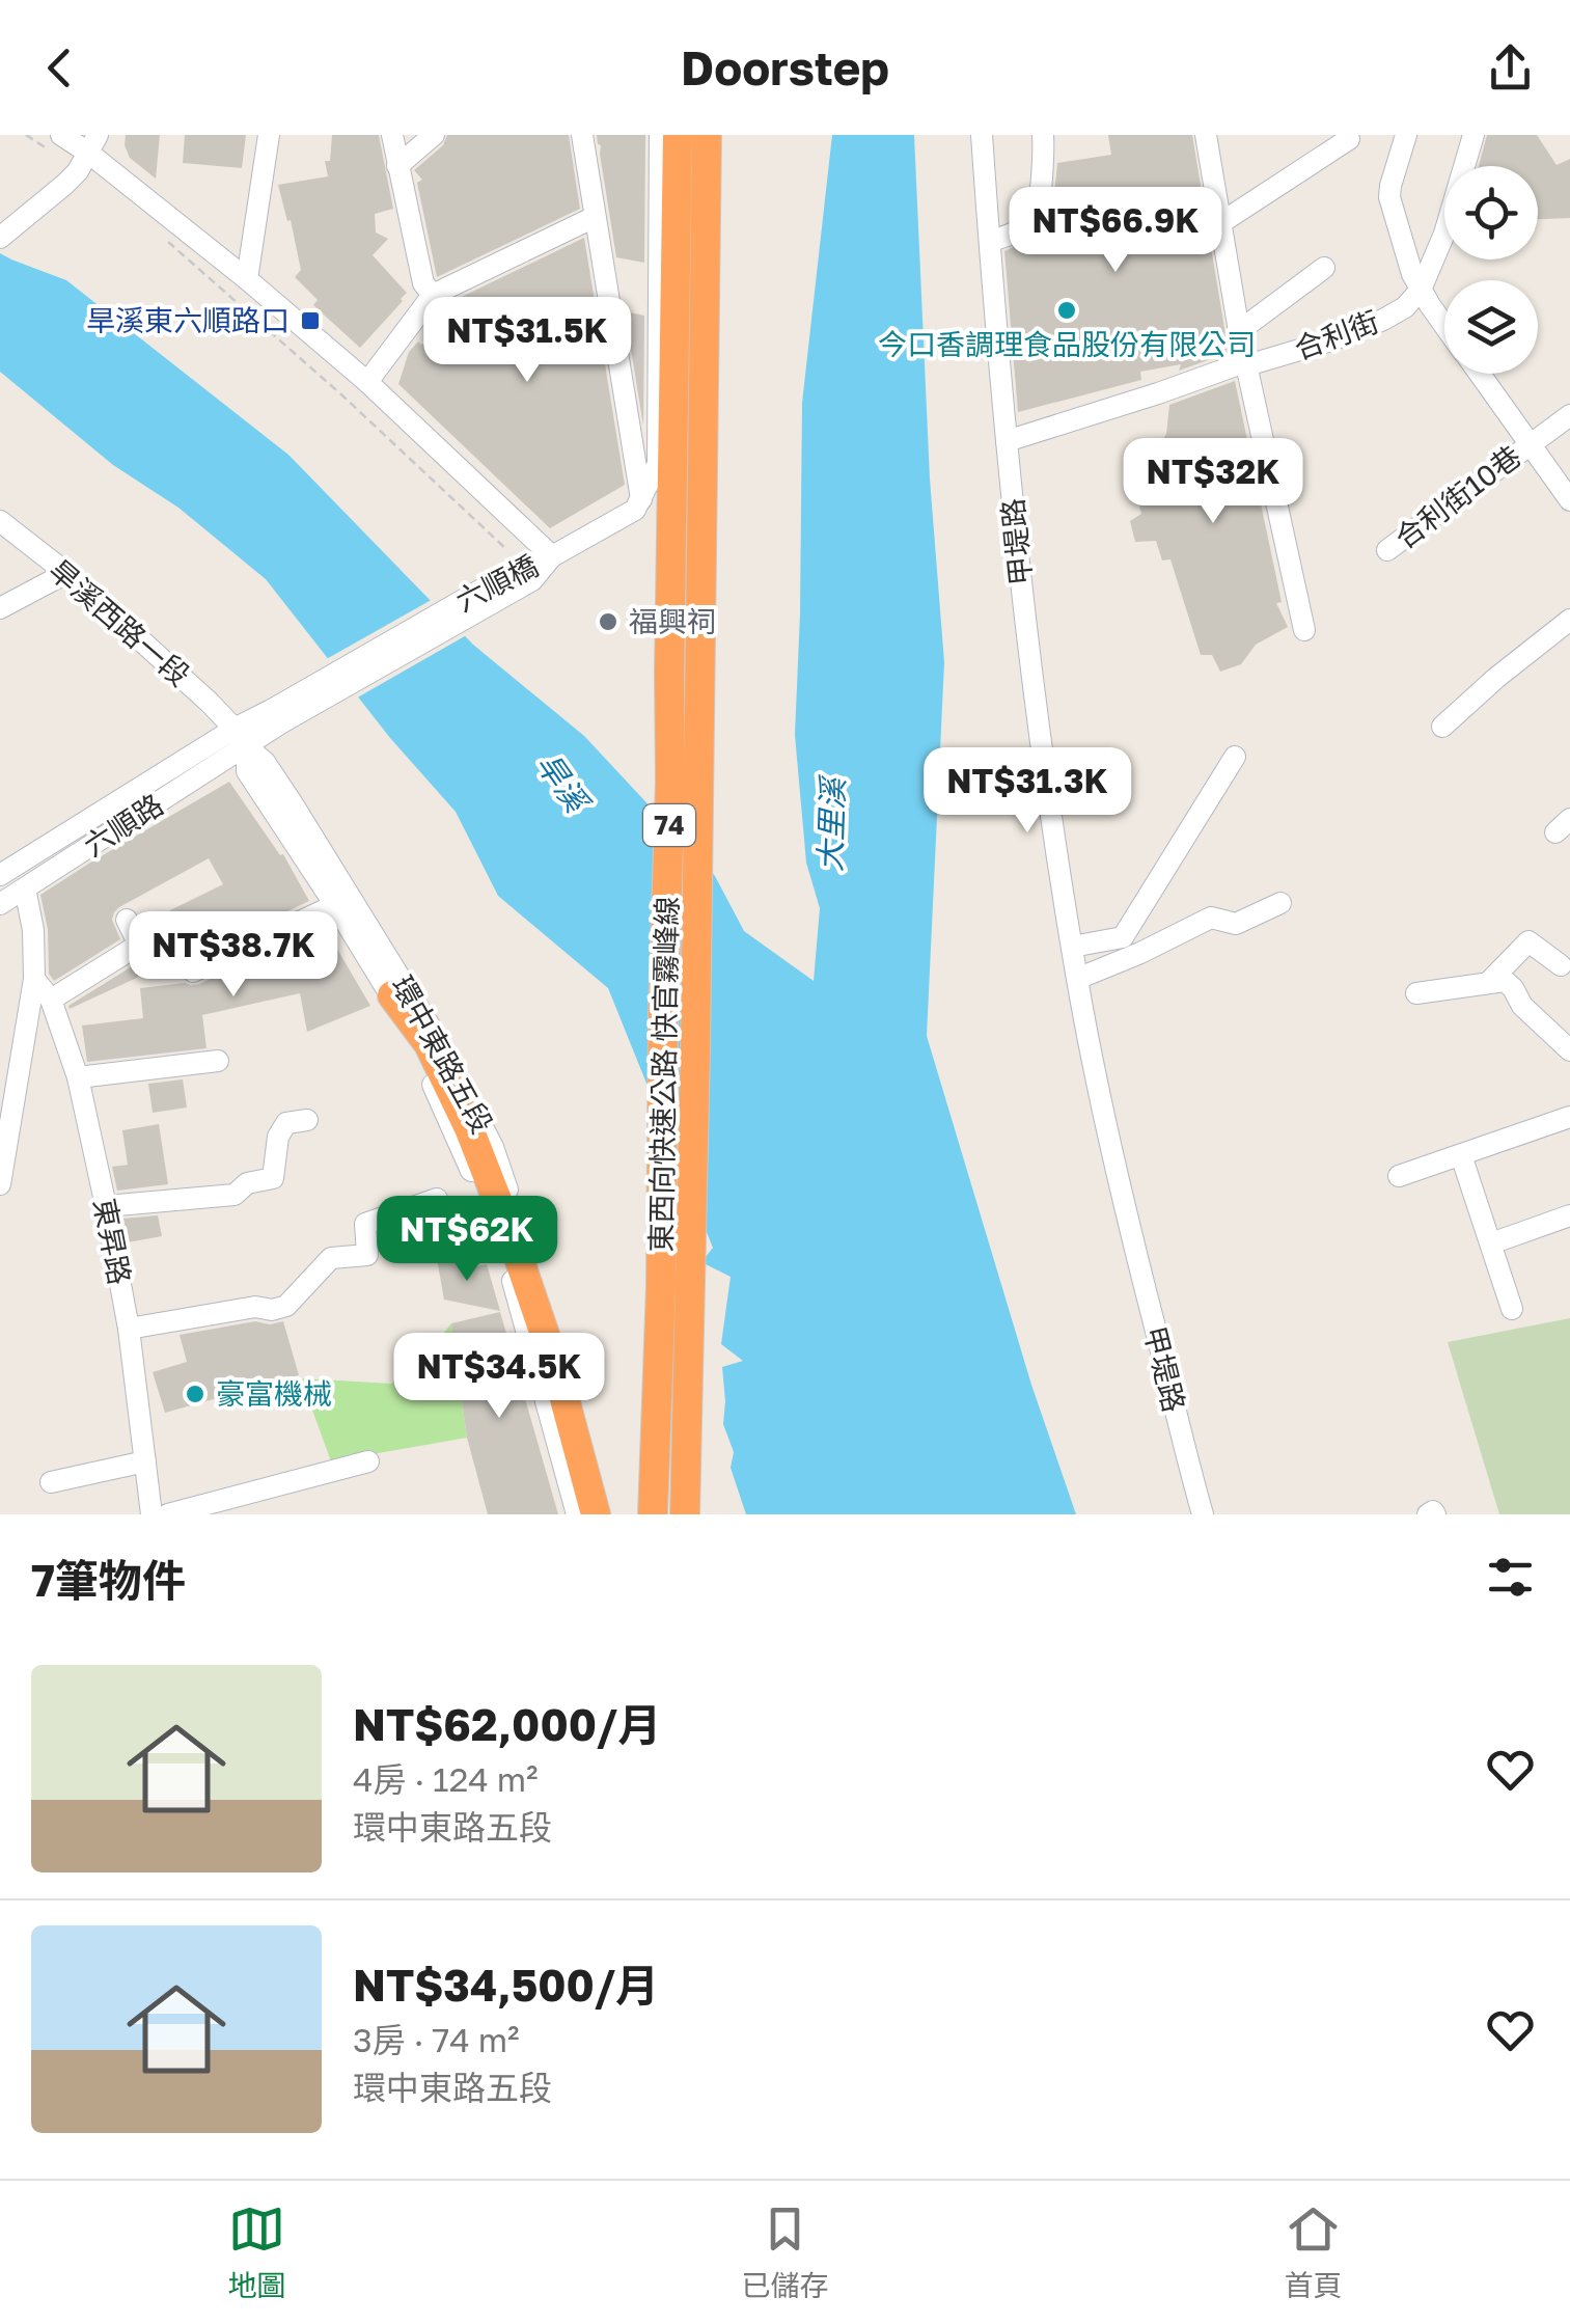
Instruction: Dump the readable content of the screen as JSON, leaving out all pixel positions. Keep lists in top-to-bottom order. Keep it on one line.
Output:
{"streets":{"highway":["74","東西向快速公路 快官霧峰線"],"street":["合利街","合利街10巷","甲堤路","六順橋","旱溪西路一段","六順路","環中東路五段","東昇路"]},"crossings":[["合利街","甲堤路"],["六順橋","旱溪西路一段"],["六順橋","六順路"],["六順橋","環中東路五段"],["旱溪西路一段","六順路"],["旱溪西路一段","環中東路五段"],["六順路","環中東路五段"]],"water":["旱溪","大里溪"],"places":{"other":["今口香調理食品股份有限公司","福興祠","豪富機械"],"transit":["旱溪東六順路口"]},"page":{"header":"Doorstep","price":["NT$66.9K","NT$31.5K","NT$32K","NT$31.3K","NT$38.7K","NT$62K","NT$34.5K"],"heading":"7筆物件","list":[{"name":"NT$62,000/月","note":"4房 · 124 m² · 環中東路五段"},{"name":"NT$34,500/月","note":"3房 · 74 m² · 環中東路五段"}],"tabs":["地圖","已儲存","首頁"]}}
